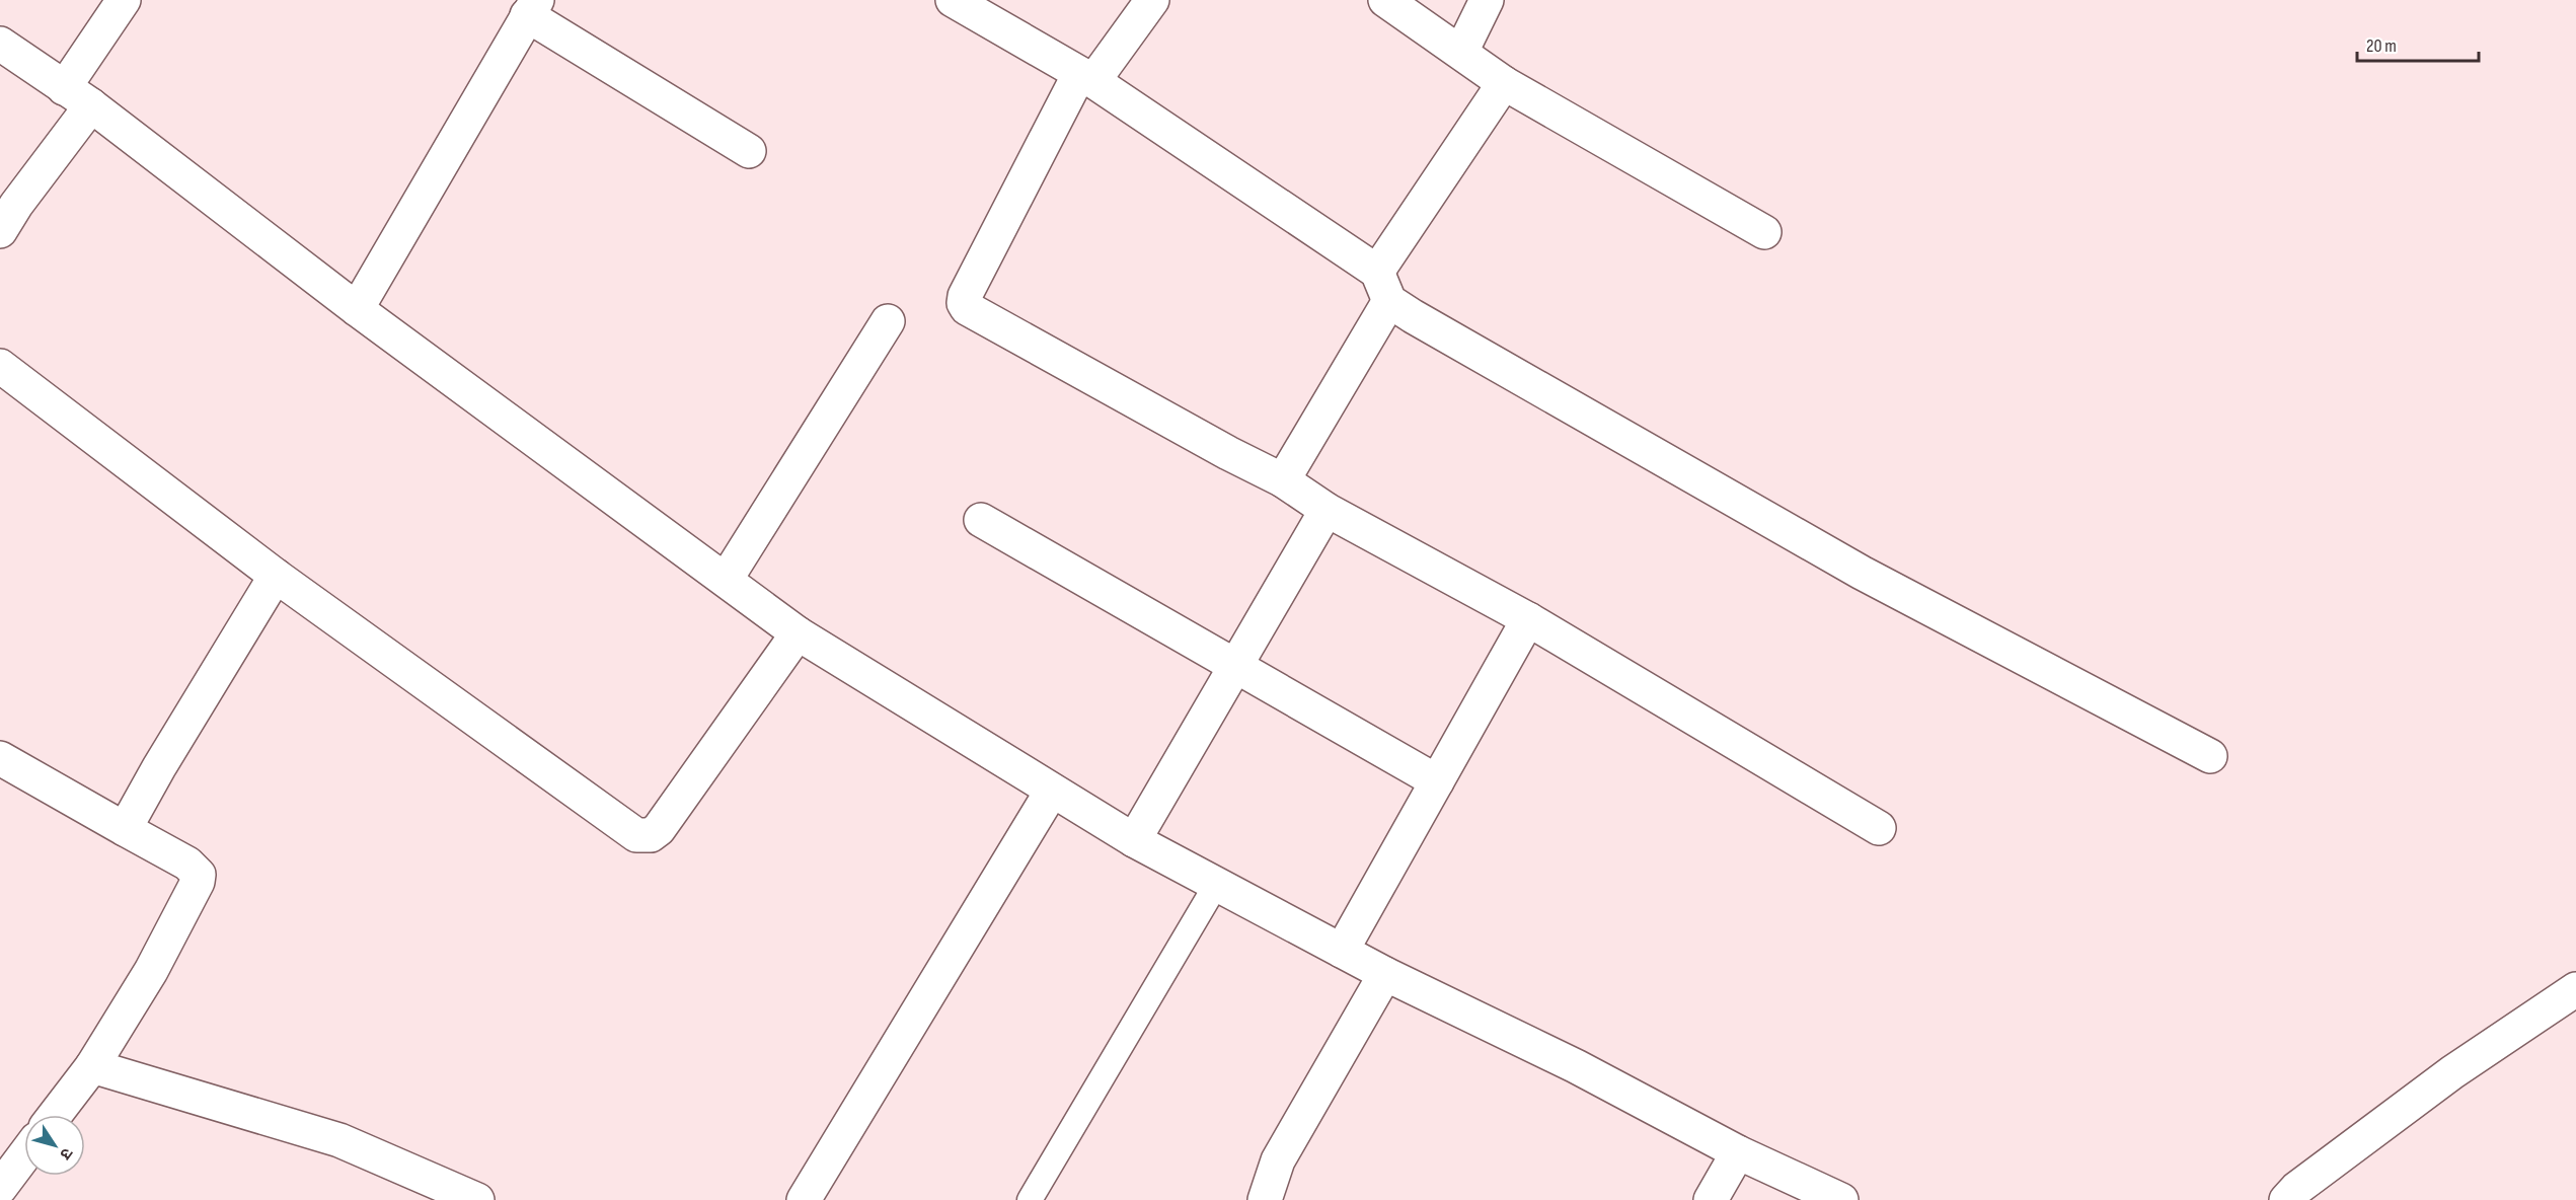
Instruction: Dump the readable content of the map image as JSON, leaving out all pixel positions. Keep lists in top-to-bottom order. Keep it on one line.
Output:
{"scale_bar":"20 m","north":"bottom right"}
